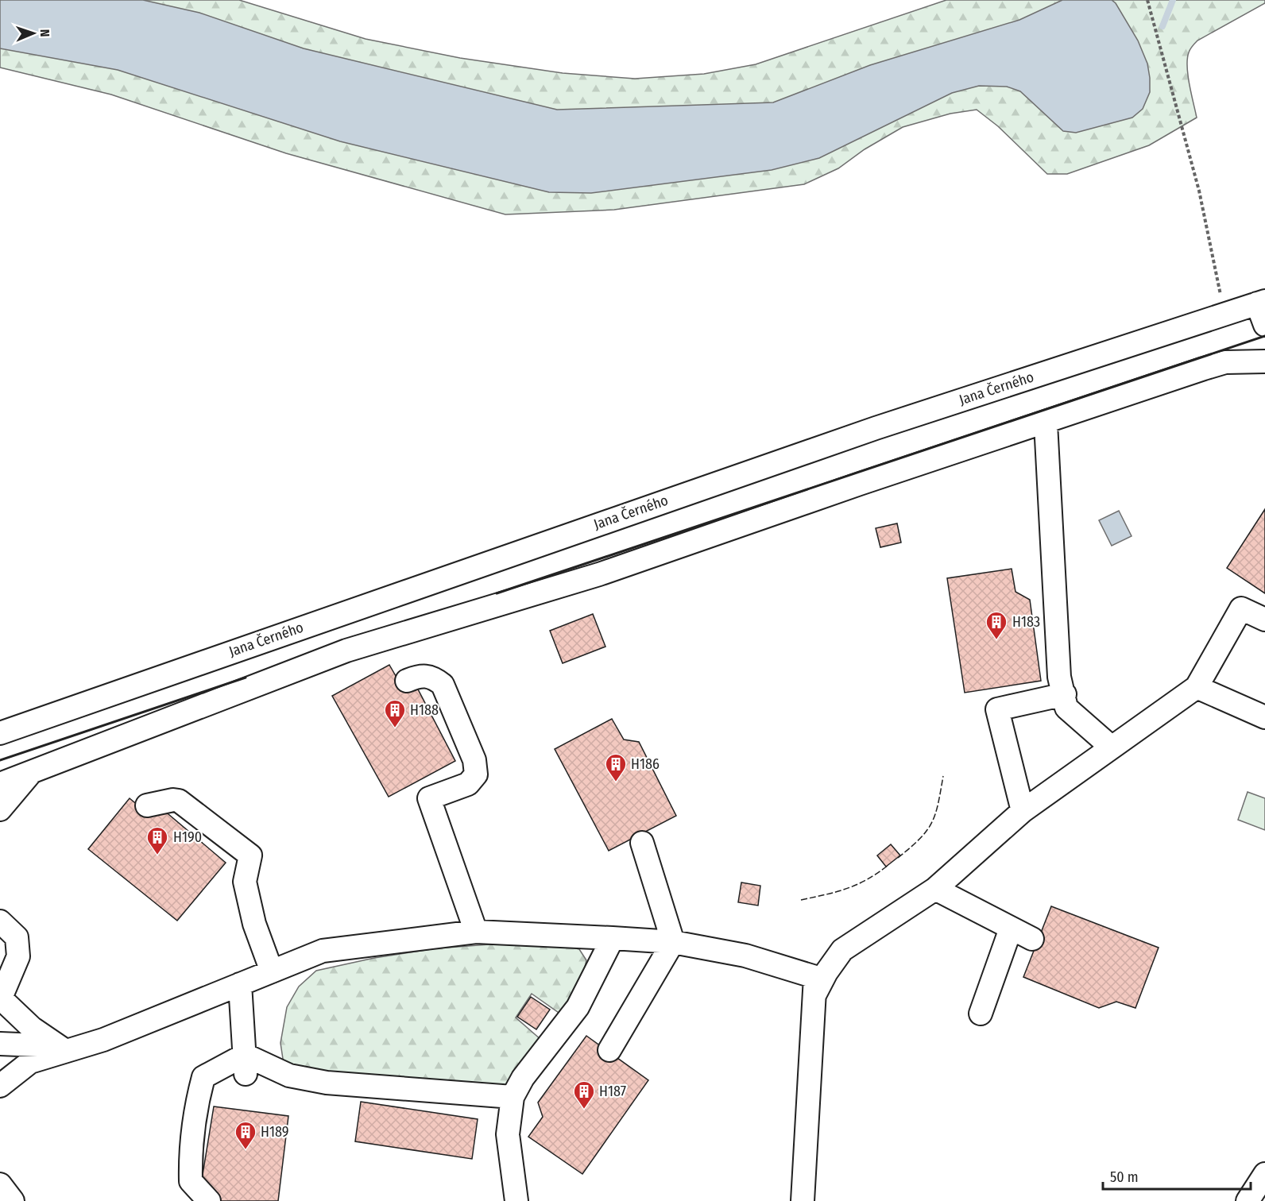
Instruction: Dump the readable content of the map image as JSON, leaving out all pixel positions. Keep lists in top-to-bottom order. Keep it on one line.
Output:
{"streets":{"street":["Jana Černého"]},"places":{"building":["H183","H188","H186","H190","H187","H189"]},"scale_bar":"50 m","north":"right"}
